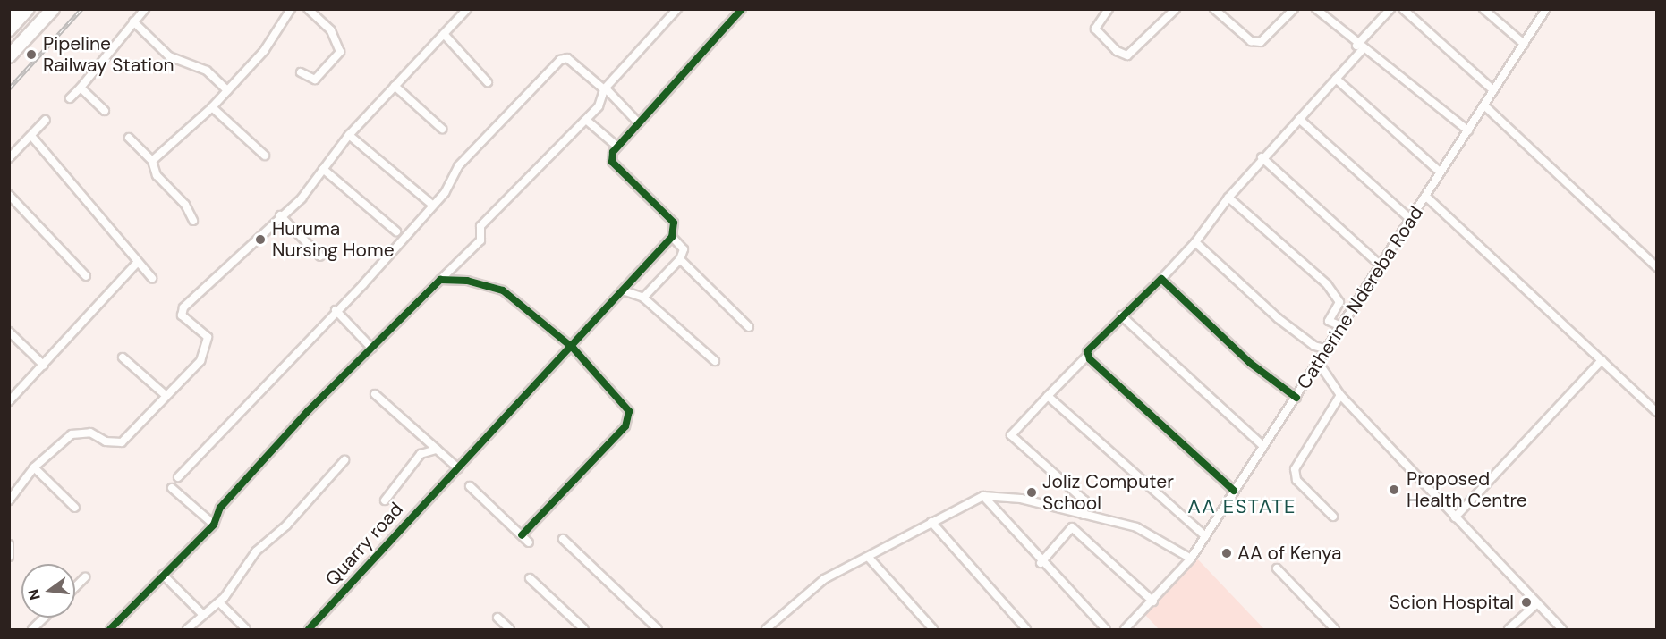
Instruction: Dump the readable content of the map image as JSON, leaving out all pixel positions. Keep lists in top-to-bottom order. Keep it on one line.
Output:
{"streets":{"street":["Catherine Ndereba Road","Quarry road"]},"districts":["AA ESTATE"],"places":["Pipeline Railway Station","Huruma Nursing Home","Proposed Health Centre","Joliz Computer School","AA of Kenya","Scion Hospital"],"north":"left"}
